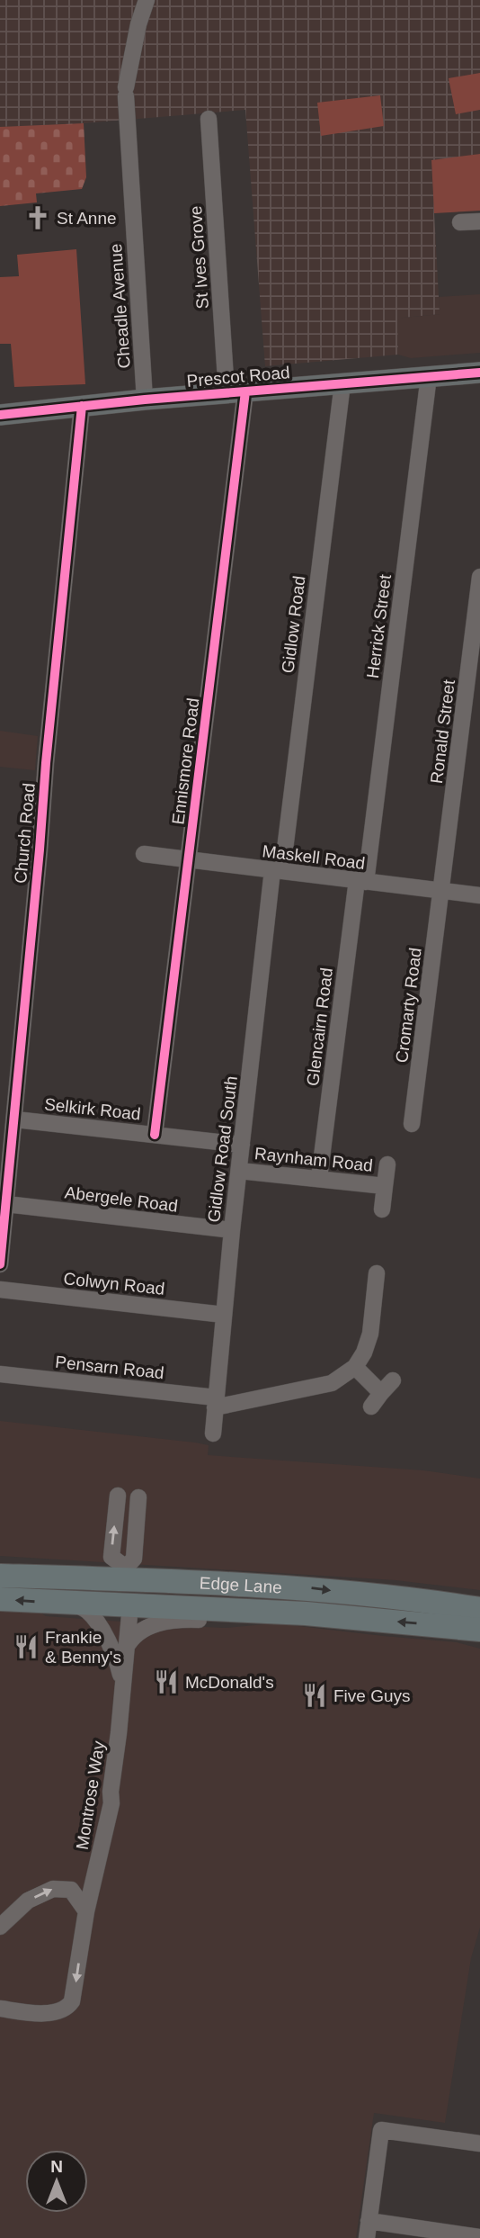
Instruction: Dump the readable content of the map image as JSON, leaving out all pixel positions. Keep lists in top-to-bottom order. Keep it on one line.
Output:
{"streets":{"highway":["Edge Lane"],"main road":["Prescot Road"],"street":["St Ives Grove","Cheadle Avenue","Gidlow Road","Herrick Street","Ronald Street","Ennismore Road","Church Road","Maskell Road","Cromarty Road","Glencairn Road","Selkirk Road","Gidlow Road South","Raynham Road","Abergele Road","Colwyn Road","Pensarn Road","Montrose Way"]},"crossings":[["St Ives Grove","Prescot Road"],["St Ives Grove","Ennismore Road"],["Cheadle Avenue","Prescot Road"],["Prescot Road","Gidlow Road"],["Prescot Road","Herrick Street"],["Prescot Road","Ennismore Road"],["Prescot Road","Church Road"],["Gidlow Road","Maskell Road"],["Gidlow Road","Gidlow Road South"],["Herrick Street","Maskell Road"],["Herrick Street","Glencairn Road"],["Ronald Street","Maskell Road"],["Ronald Street","Cromarty Road"],["Ennismore Road","Maskell Road"],["Ennismore Road","Selkirk Road"],["Church Road","Selkirk Road"],["Church Road","Abergele Road"],["Maskell Road","Cromarty Road"],["Maskell Road","Glencairn Road"],["Maskell Road","Gidlow Road South"],["Glencairn Road","Raynham Road"],["Selkirk Road","Gidlow Road South"],["Gidlow Road South","Raynham Road"],["Gidlow Road South","Abergele Road"],["Gidlow Road South","Colwyn Road"],["Gidlow Road South","Pensarn Road"],["Edge Lane","Montrose Way"]],"places":{"church":["St Anne"],"restaurant":["Frankie & Benny's","McDonald's","Five Guys"]},"north":"top"}
